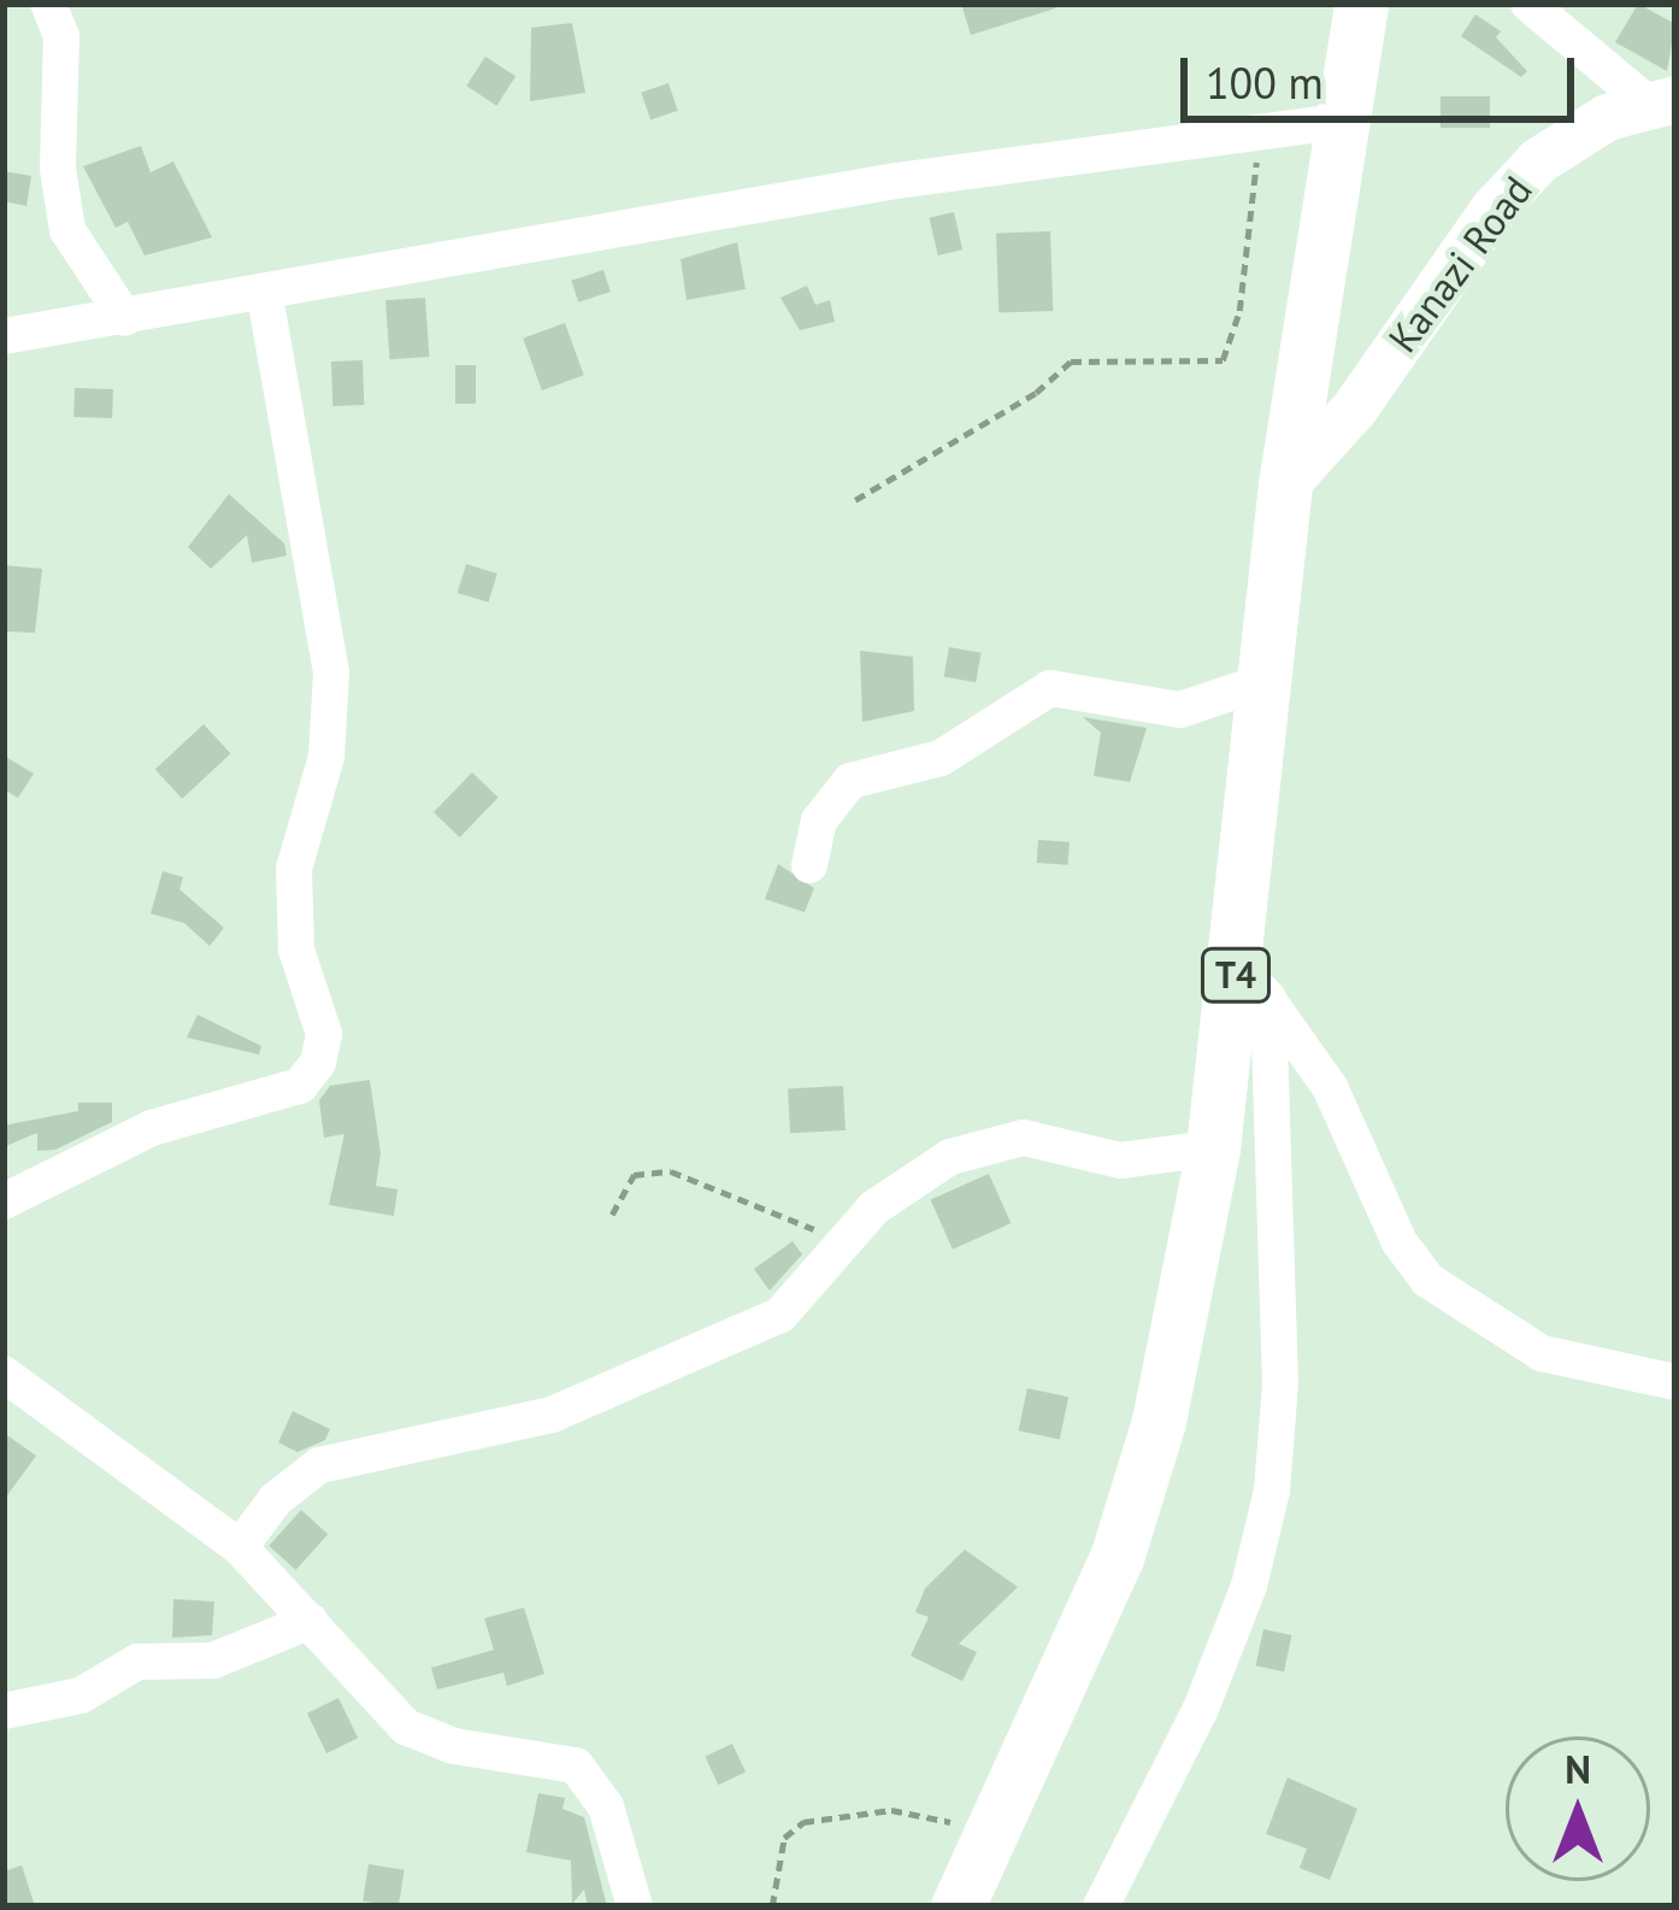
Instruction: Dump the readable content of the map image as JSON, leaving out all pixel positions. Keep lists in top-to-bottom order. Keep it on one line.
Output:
{"streets":{"highway":["T4"],"main road":["Kanazi Road"]},"crossings":[["Kanazi Road","T4"]],"scale_bar":"100 m","north":"top"}
